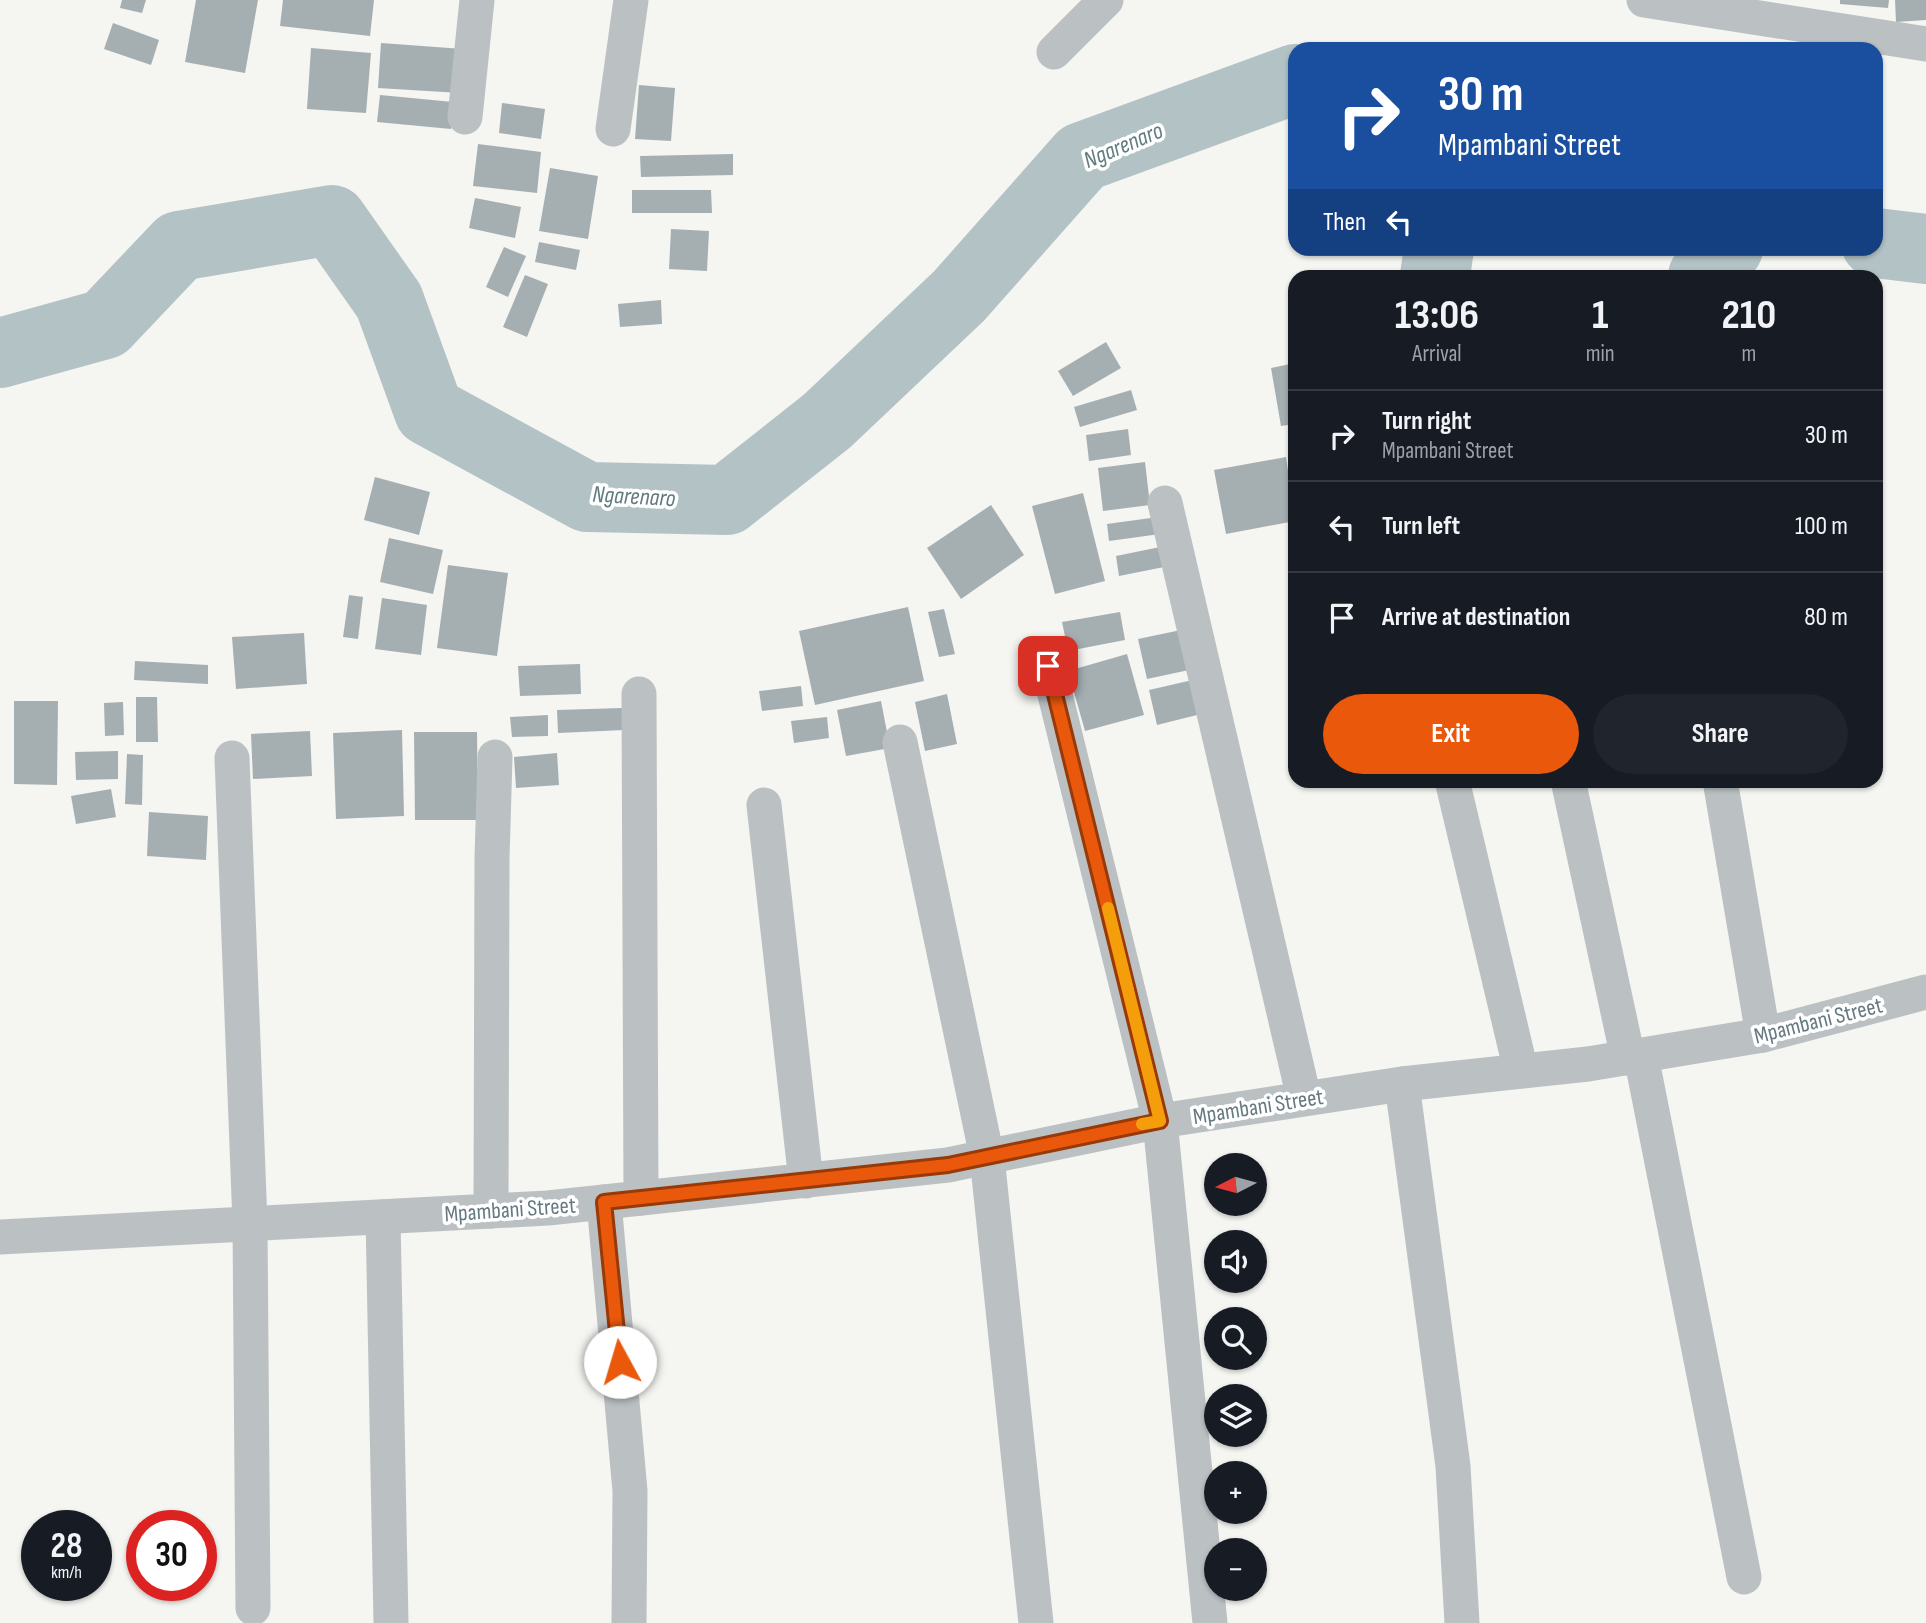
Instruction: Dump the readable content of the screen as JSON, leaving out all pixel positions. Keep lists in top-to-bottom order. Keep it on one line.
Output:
{"streets":{"street":["Mpambani Street"]},"water":["Ngarenaro"],"north":"left","page":{"turn":["30 m","Mpambani Street"],"then":"Then","eta":["13:06","Arrival","1","min","210","m"],"list":[{"name":"Turn right","note":"Mpambani Street","value":"30 m"},{"name":"Turn left","value":"100 m"},{"name":"Arrive at destination","value":"80 m"}],"buttons":["Exit","Share"],"map_buttons":["+","−"],"speed":"28 km/h","limit":"30"}}
